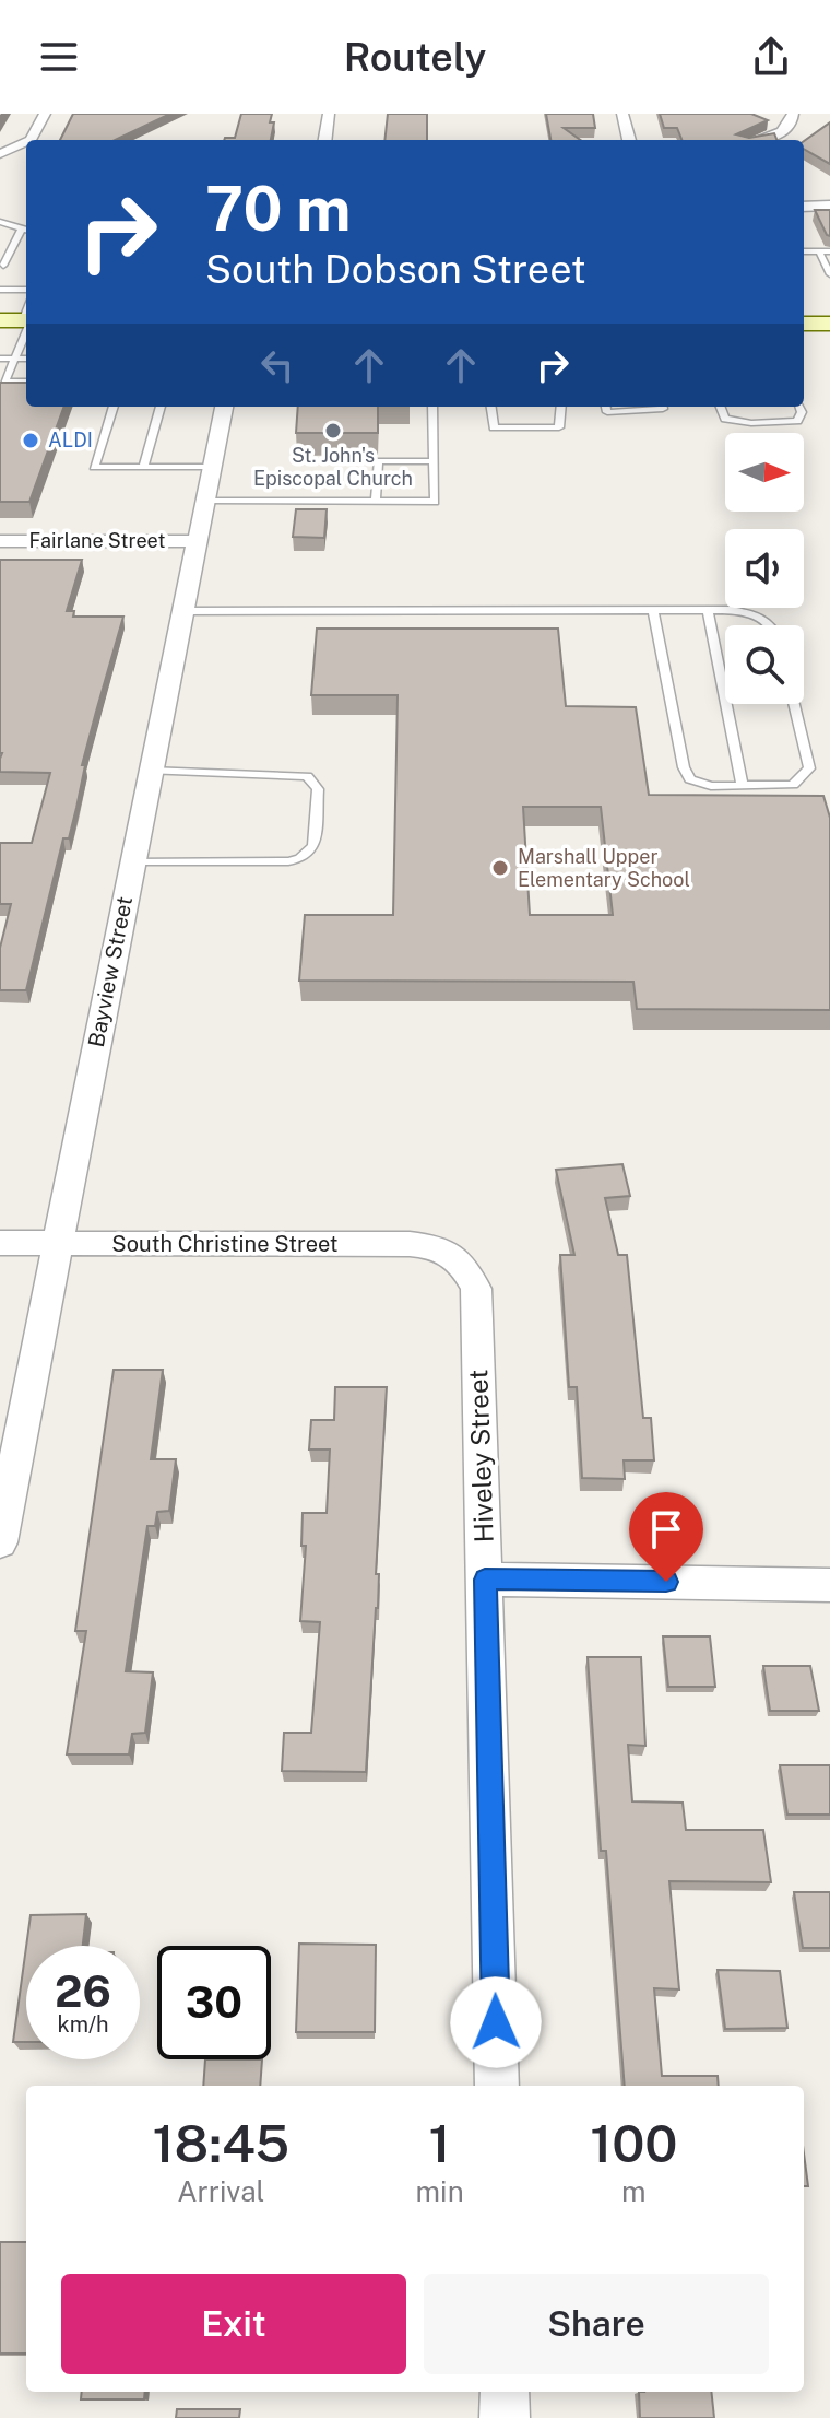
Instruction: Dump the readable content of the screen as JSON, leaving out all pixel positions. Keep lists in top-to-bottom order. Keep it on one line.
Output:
{"streets":{"street":["Fairlane Street","Bayview Street","South Christine Street","Hiveley Street"]},"crossings":[["Fairlane Street","Bayview Street"],["Bayview Street","South Christine Street"],["South Christine Street","Hiveley Street"]],"places":["St. John's Episcopal Church","ALDI","Marshall Upper Elementary School"],"north":"right","page":{"header":"Routely","turn":["70 m","South Dobson Street"],"speed":"26 km/h","limit":"30","eta":["18:45","Arrival","1","min","100","m"],"buttons":["Exit","Share"]}}
